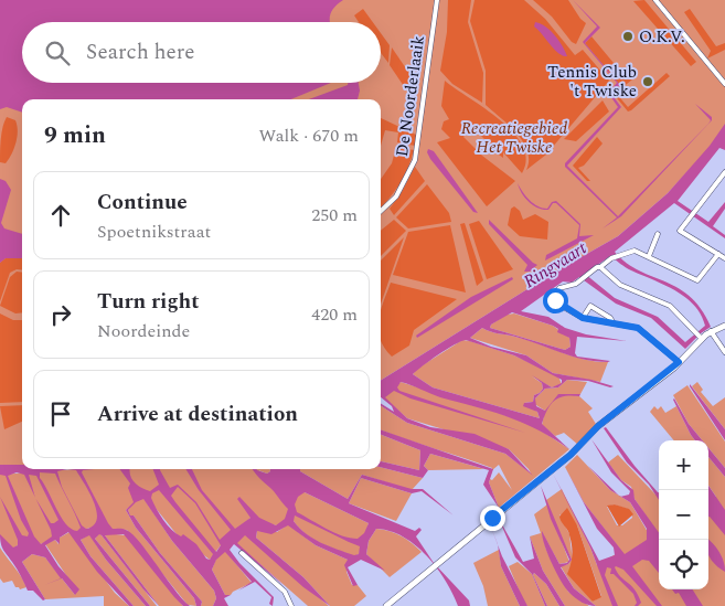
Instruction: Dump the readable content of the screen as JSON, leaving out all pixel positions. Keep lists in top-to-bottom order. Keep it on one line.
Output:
{"streets":{"street":["De Noorderlaaik"]},"water":["Ringvaart"],"parks":["Recreatiegebied Het Twiske"],"places":["O.K.V.","Tennis Club 't Twiske"],"page":{"search":"Search here","heading":["9 min","Walk · 670 m"],"list":[["Continue","Spoetnikstraat","250 m"],["Turn right","Noordeinde","420 m"],"Arrive at destination"],"map_buttons":["+","−"]}}
